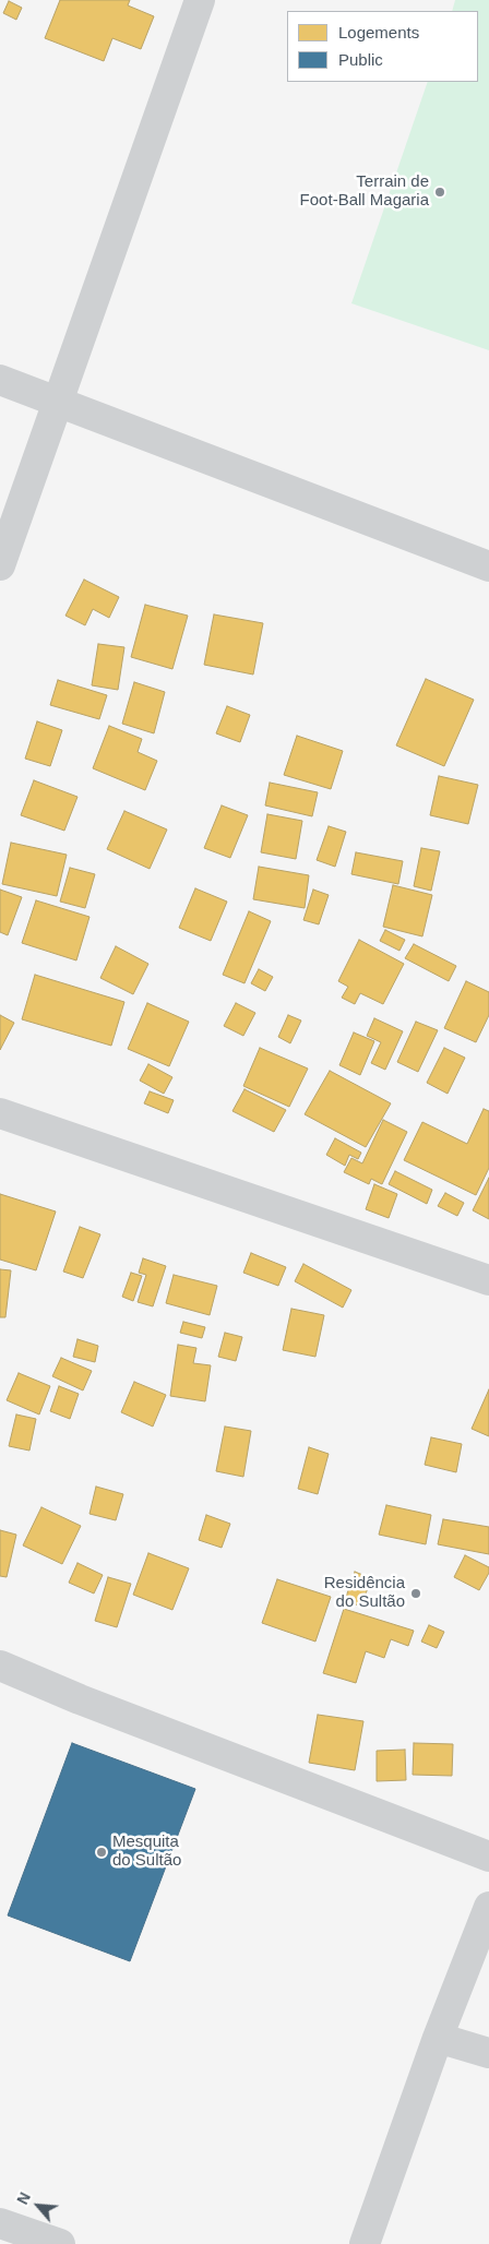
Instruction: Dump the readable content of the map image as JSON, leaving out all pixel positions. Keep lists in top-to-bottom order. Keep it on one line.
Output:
{"places":["Terrain de Foot-Ball Magaria","Residência do Sultão","Mesquita do Sultão"],"legend":["Logements","Public"],"north":"top left"}
